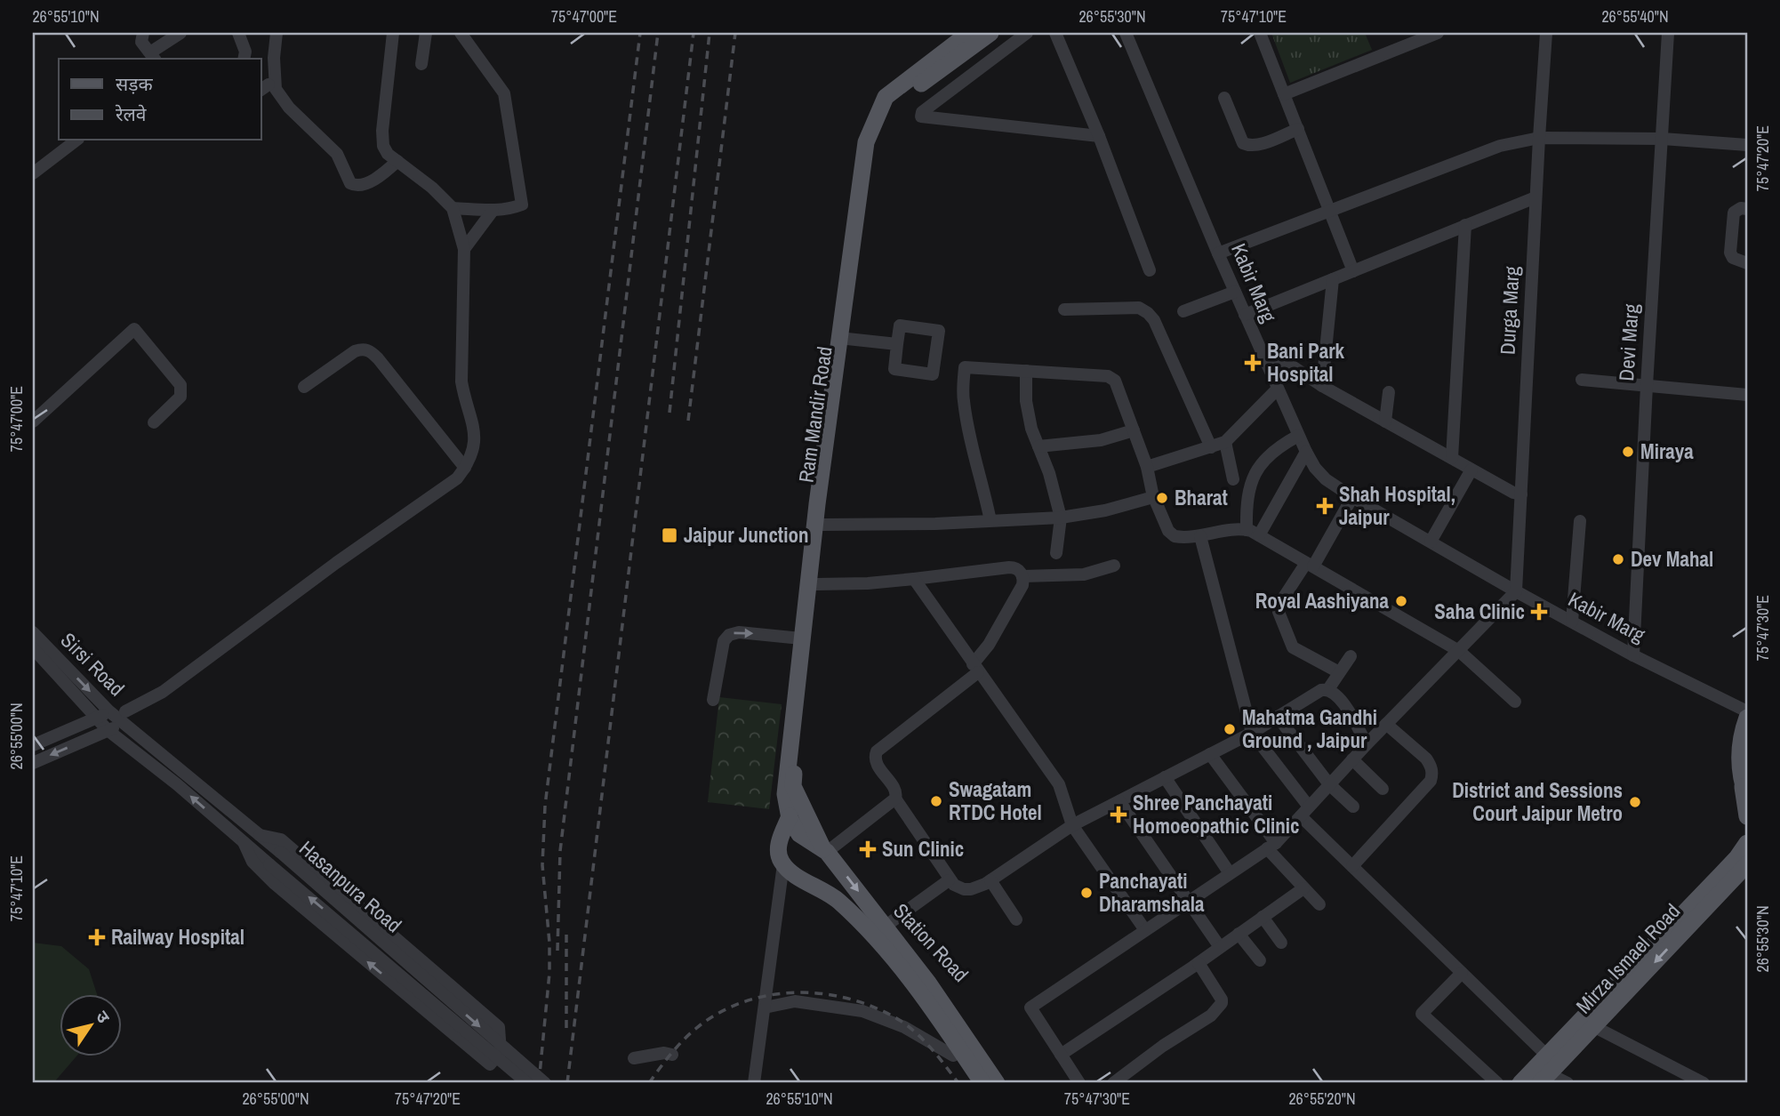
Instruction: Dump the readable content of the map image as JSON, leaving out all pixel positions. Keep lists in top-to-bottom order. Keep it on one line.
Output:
{"streets":{"main road":["Ram Mandir Road","Station Road","Mirza Ismael Road"],"street":["Kabir Marg","Durga Marg","Devi Marg","Sirsi Road","Hasanpura Road"]},"crossings":[["Kabir Marg","Durga Marg"],["Kabir Marg","Devi Marg"],["Ram Mandir Road","Station Road"]],"one_way":["Hasanpura Road"],"places":{"health":["Bani Park Hospital","Shah Hospital, Jaipur","Saha Clinic","Shree Panchayati Homoeopathic Clinic","Sun Clinic","Railway Hospital"],"other":["Miraya","Bharat","Dev Mahal","Royal Aashiyana","Mahatma Gandhi Ground , Jaipur","Swagatam RTDC Hotel","District and Sessions Court Jaipur Metro","Panchayati Dharamshala"],"transit":["Jaipur Junction"]},"legend":["सड़क","रेलवे"],"north":"top right","coordinates":["26°55'10\"N","75°47'00\"E","26°55'30\"N","75°47'10\"E","26°55'40\"N","75°47'20\"E","75°47'30\"E","26°55'00\"N","26°55'20\"N"]}
